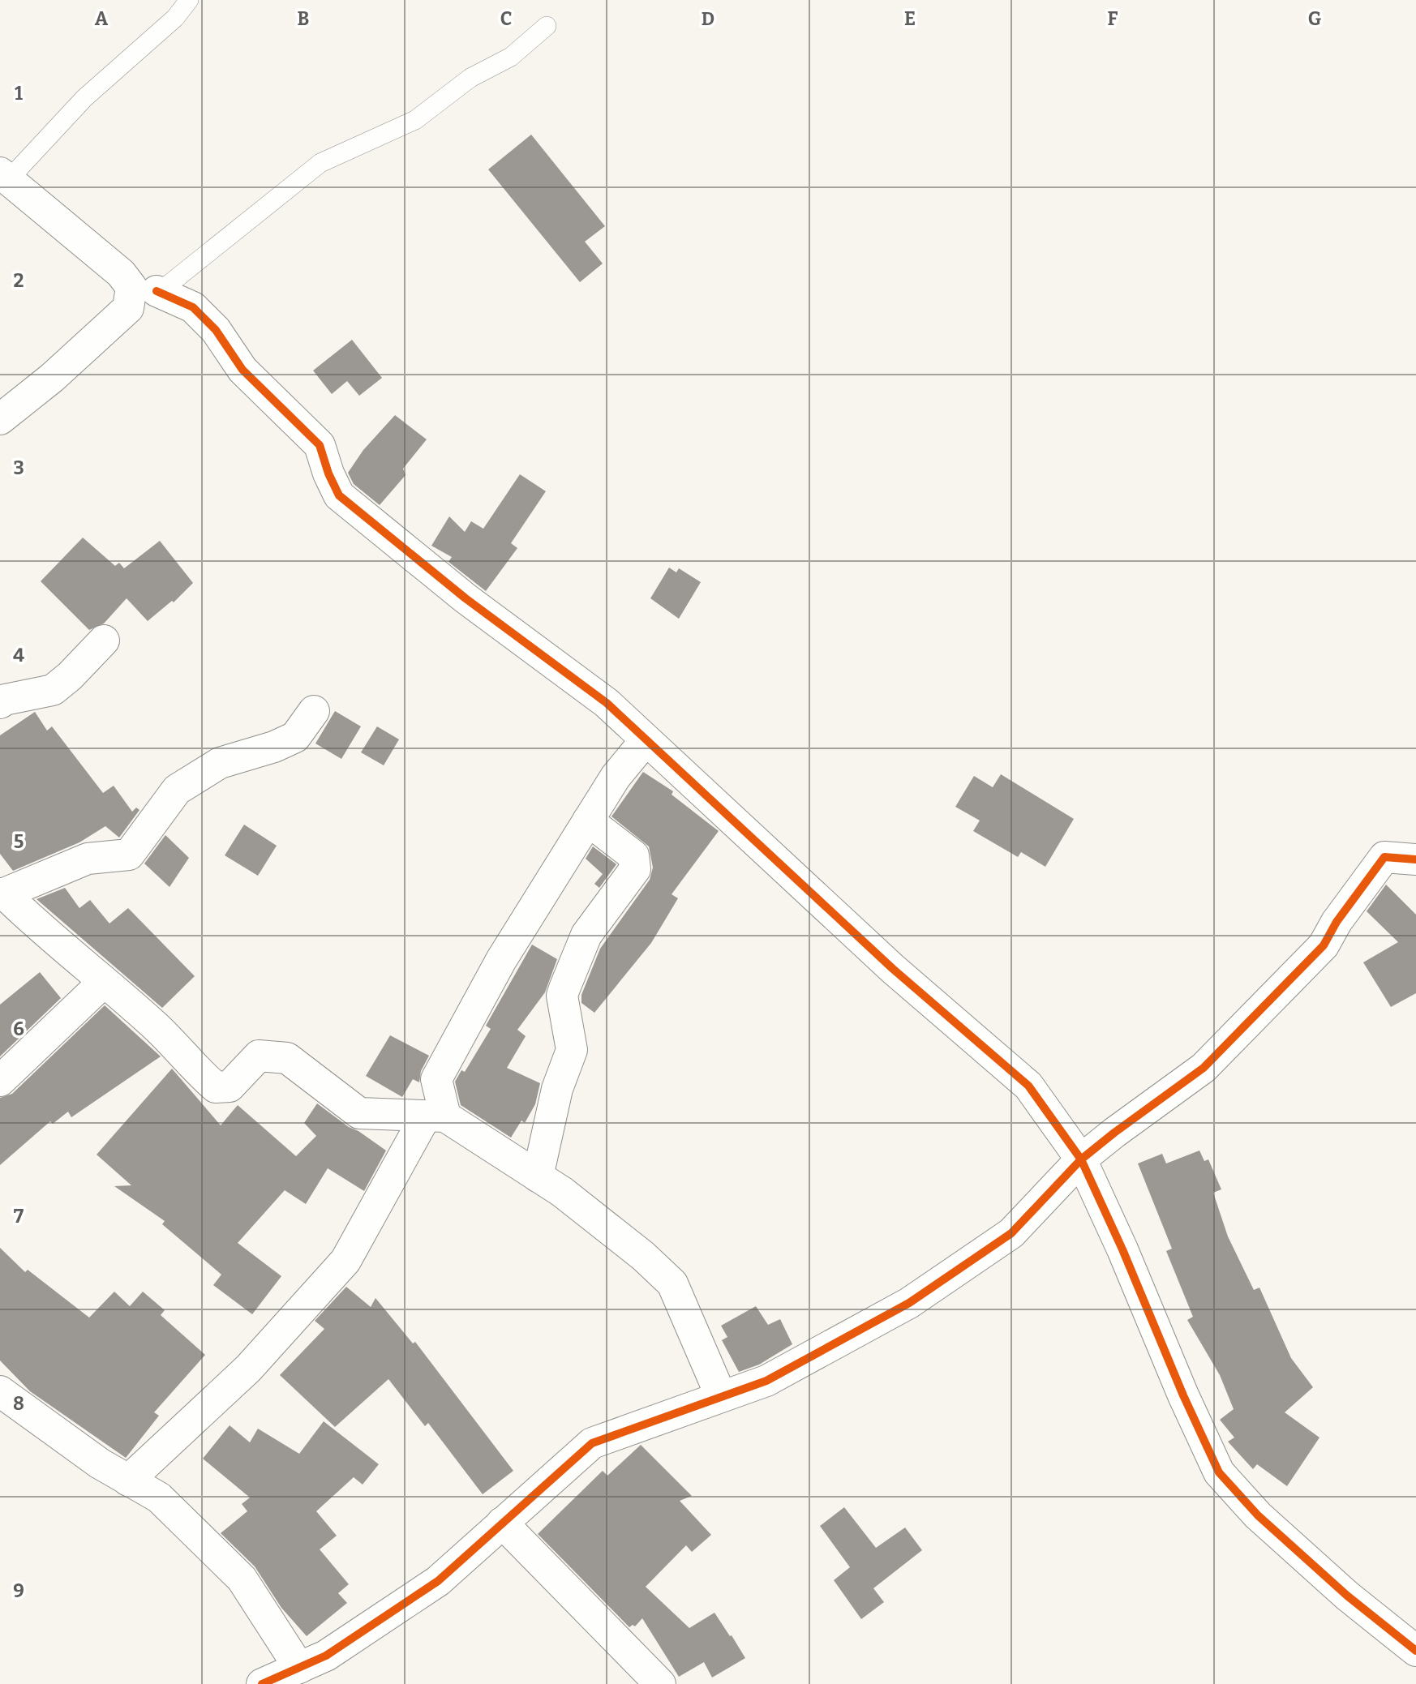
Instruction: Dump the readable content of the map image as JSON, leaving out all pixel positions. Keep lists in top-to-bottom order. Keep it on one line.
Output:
{"grid":{"columns":["A","B","C","D","E","F","G"],"rows":["1","2","3","4","5","6","7","8","9"]}}
